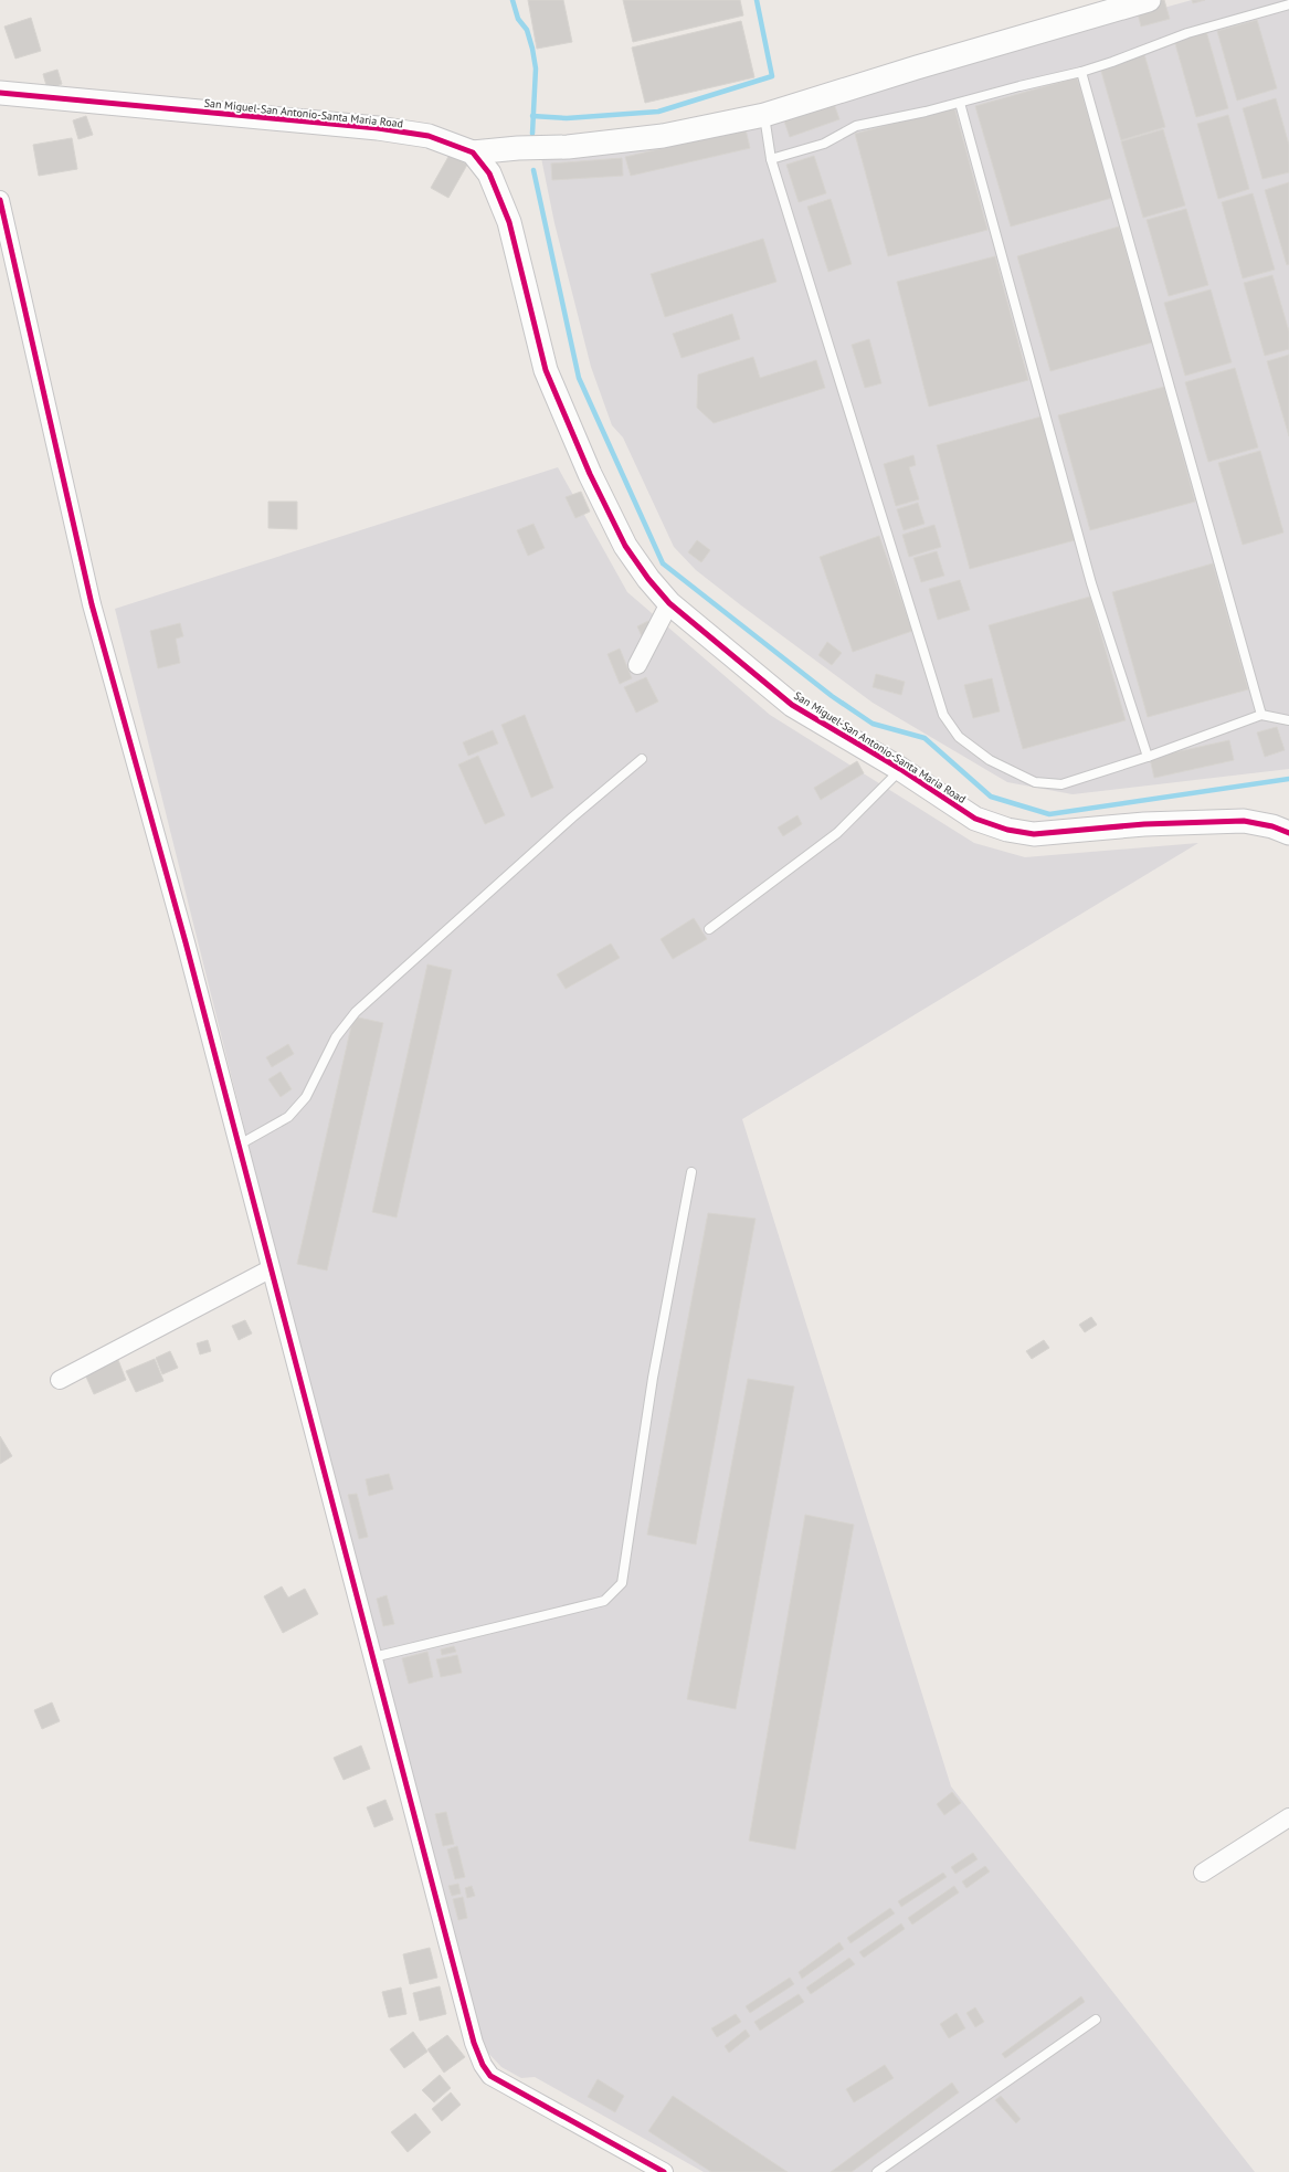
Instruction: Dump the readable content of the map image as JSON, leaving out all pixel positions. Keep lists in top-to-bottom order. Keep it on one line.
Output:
{"streets":{"street":["San Miguel-San Antonio-Santa Maria Road"]}}
